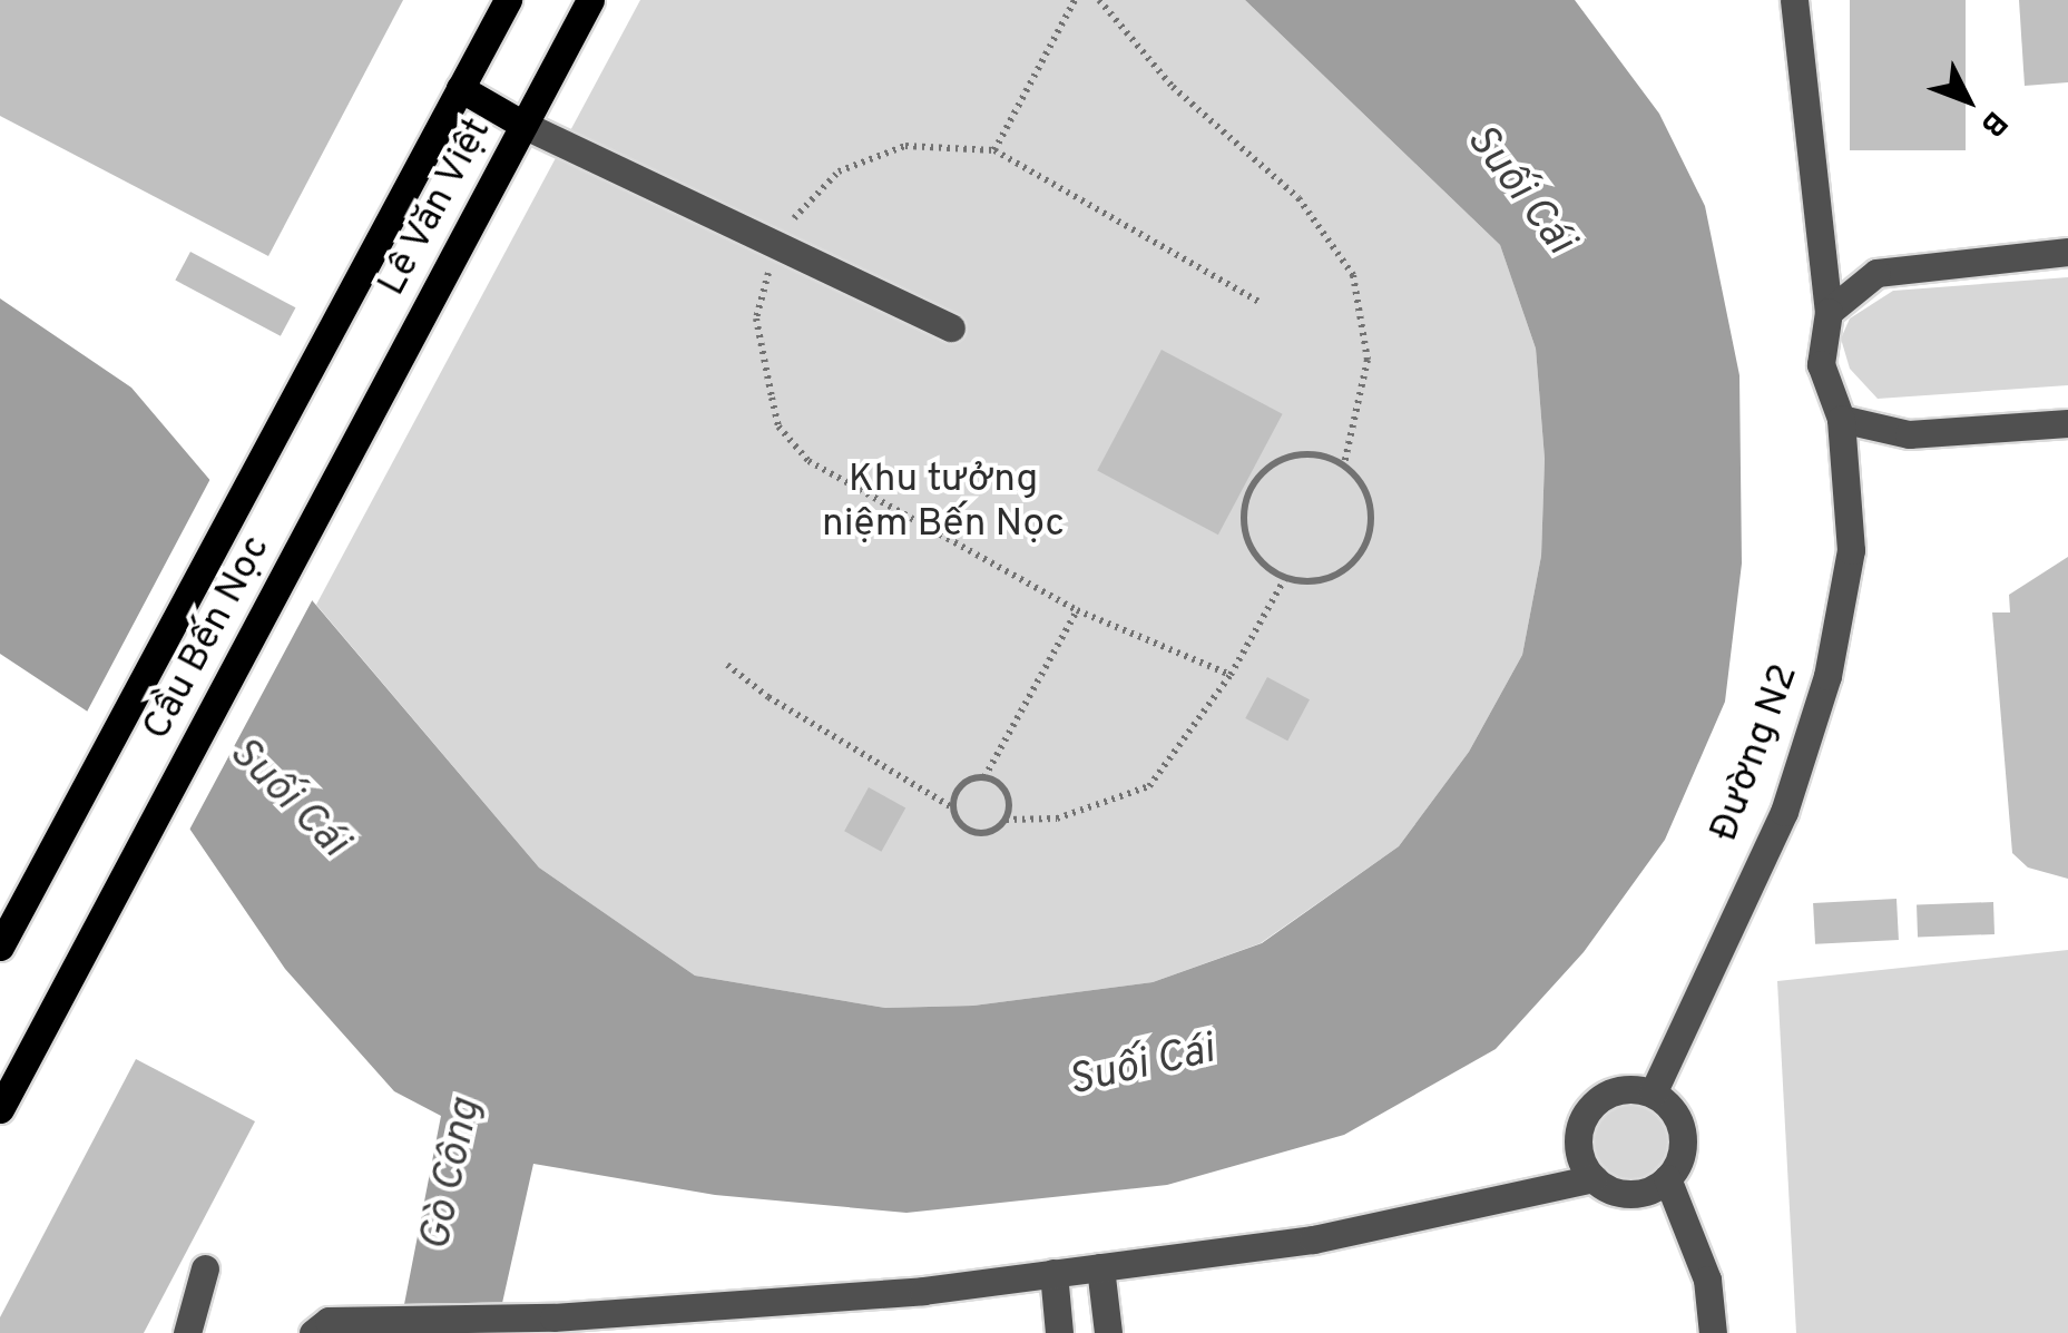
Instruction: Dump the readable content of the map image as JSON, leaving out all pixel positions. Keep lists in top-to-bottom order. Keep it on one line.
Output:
{"streets":{"main road":["Lê Văn Việt","Cầu Bến Nọc"],"street":["Đường N2"]},"crossings":[["Lê Văn Việt","Cầu Bến Nọc"]],"water":["Suối Cái","Gò Công"],"parks":["Khu tưởng niệm Bến Nọc"],"north":"bottom right"}
